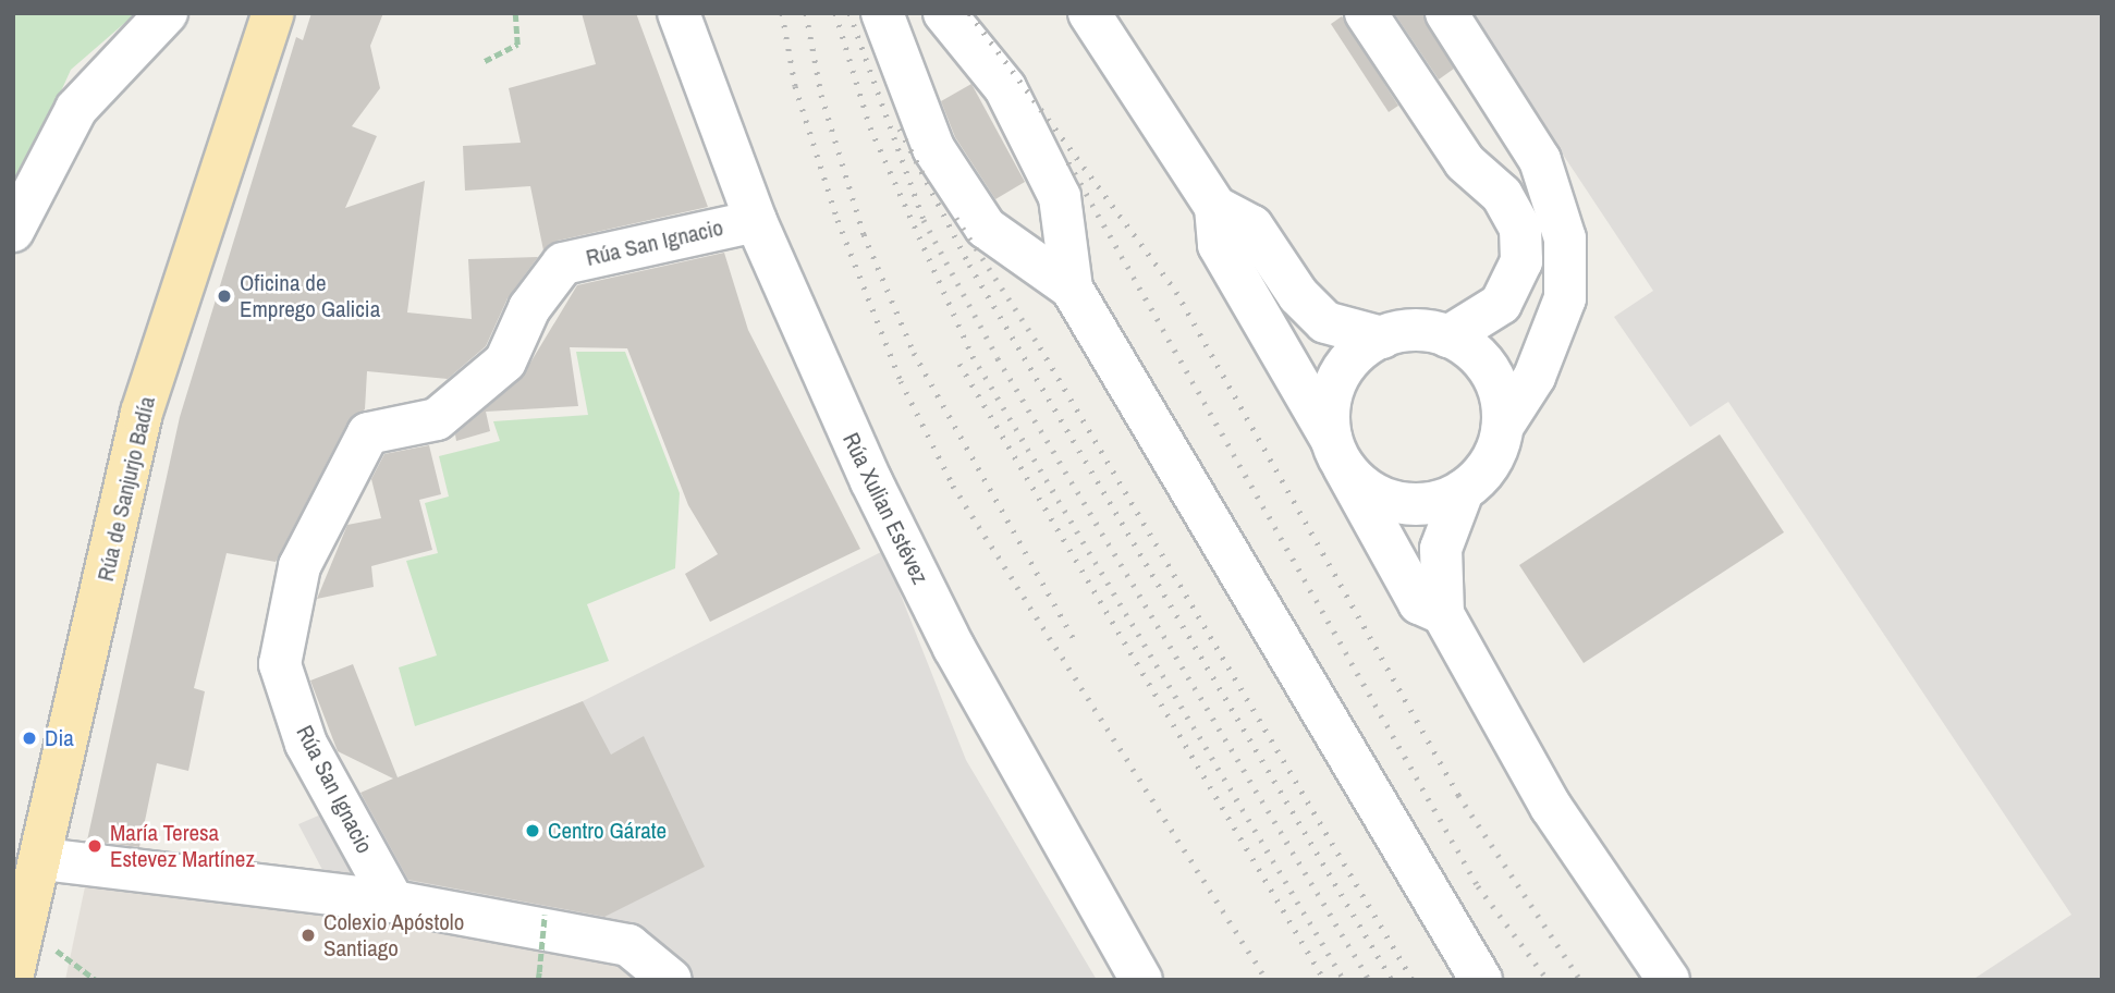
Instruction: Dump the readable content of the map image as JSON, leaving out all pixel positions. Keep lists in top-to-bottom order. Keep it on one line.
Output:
{"streets":{"main road":["Rúa de Sanjurjo Badía"],"street":["Rúa San Ignacio","Rúa Xulian Estévez"]},"crossings":[["Rúa San Ignacio","Rúa Xulian Estévez"]],"places":["Oficina de Emprego Galicia","Dia","Centro Gárate","María Teresa Estevez Martínez","Colexio Apóstolo Santiago"]}
